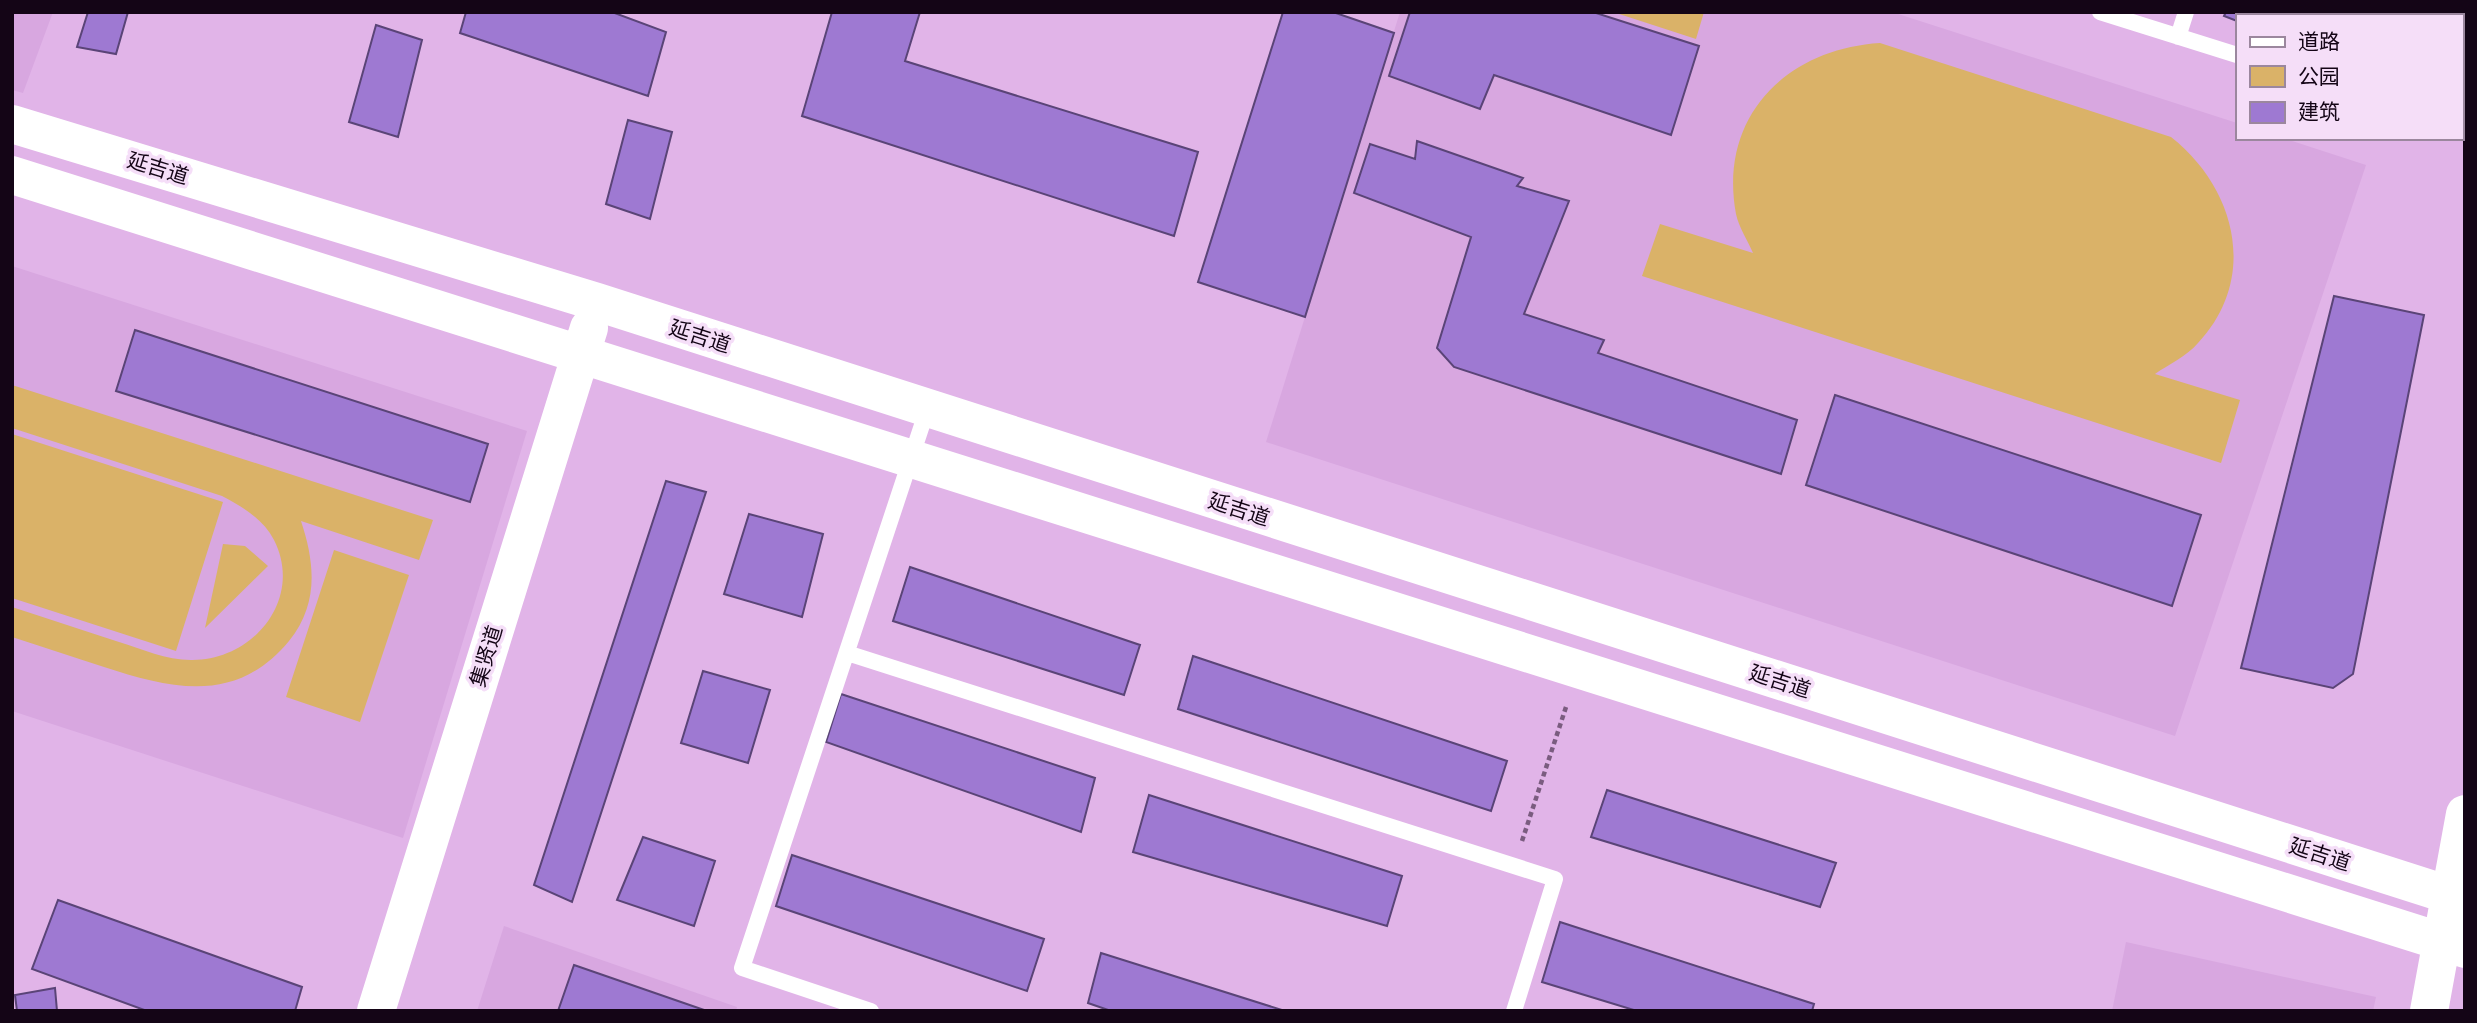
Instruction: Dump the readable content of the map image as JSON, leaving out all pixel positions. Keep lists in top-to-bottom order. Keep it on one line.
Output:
{"streets":{"main road":["延吉道","集贤道"]},"crossings":[["延吉道","集贤道"]],"legend":["道路","公园","建筑"]}
